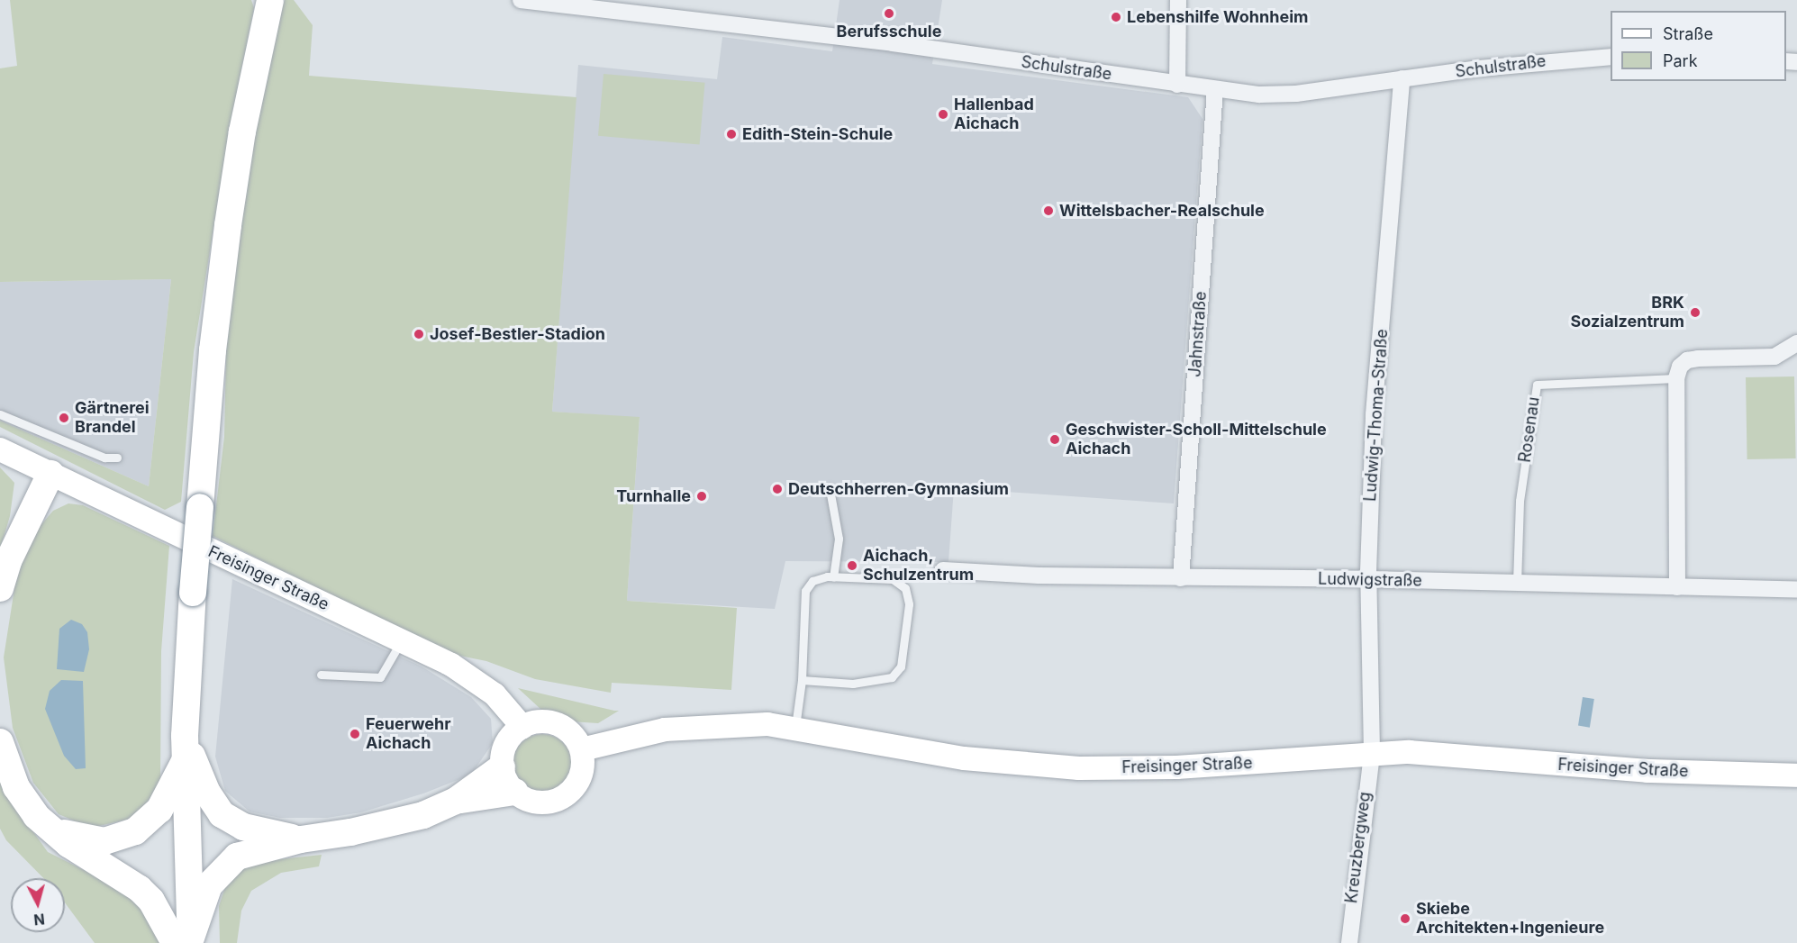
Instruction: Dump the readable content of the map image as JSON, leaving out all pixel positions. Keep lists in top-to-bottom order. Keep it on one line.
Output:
{"streets":{"main road":["Freisinger Straße"],"street":["Schulstraße","Jahnstraße","Ludwig-Thoma-Straße","Ludwigstraße","Kreuzbergweg"],"lane":["Rosenau"]},"crossings":[["Schulstraße","Jahnstraße"],["Schulstraße","Ludwig-Thoma-Straße"],["Jahnstraße","Ludwigstraße"],["Ludwig-Thoma-Straße","Freisinger Straße"],["Ludwig-Thoma-Straße","Ludwigstraße"],["Ludwig-Thoma-Straße","Kreuzbergweg"],["Rosenau","Ludwigstraße"],["Freisinger Straße","Kreuzbergweg"]],"places":["Berufsschule","Lebenshilfe Wohnheim","Hallenbad Aichach","Edith-Stein-Schule","Wittelsbacher-Realschule","BRK Sozialzentrum","Josef-Bestler-Stadion","Gärtnerei Brandel","Geschwister-Scholl-Mittelschule Aichach","Deutschherren-Gymnasium","Turnhalle","Aichach, Schulzentrum","Feuerwehr Aichach","Skiebe Architekten+Ingenieure"],"legend":["Straße","Park"],"north":"bottom"}
